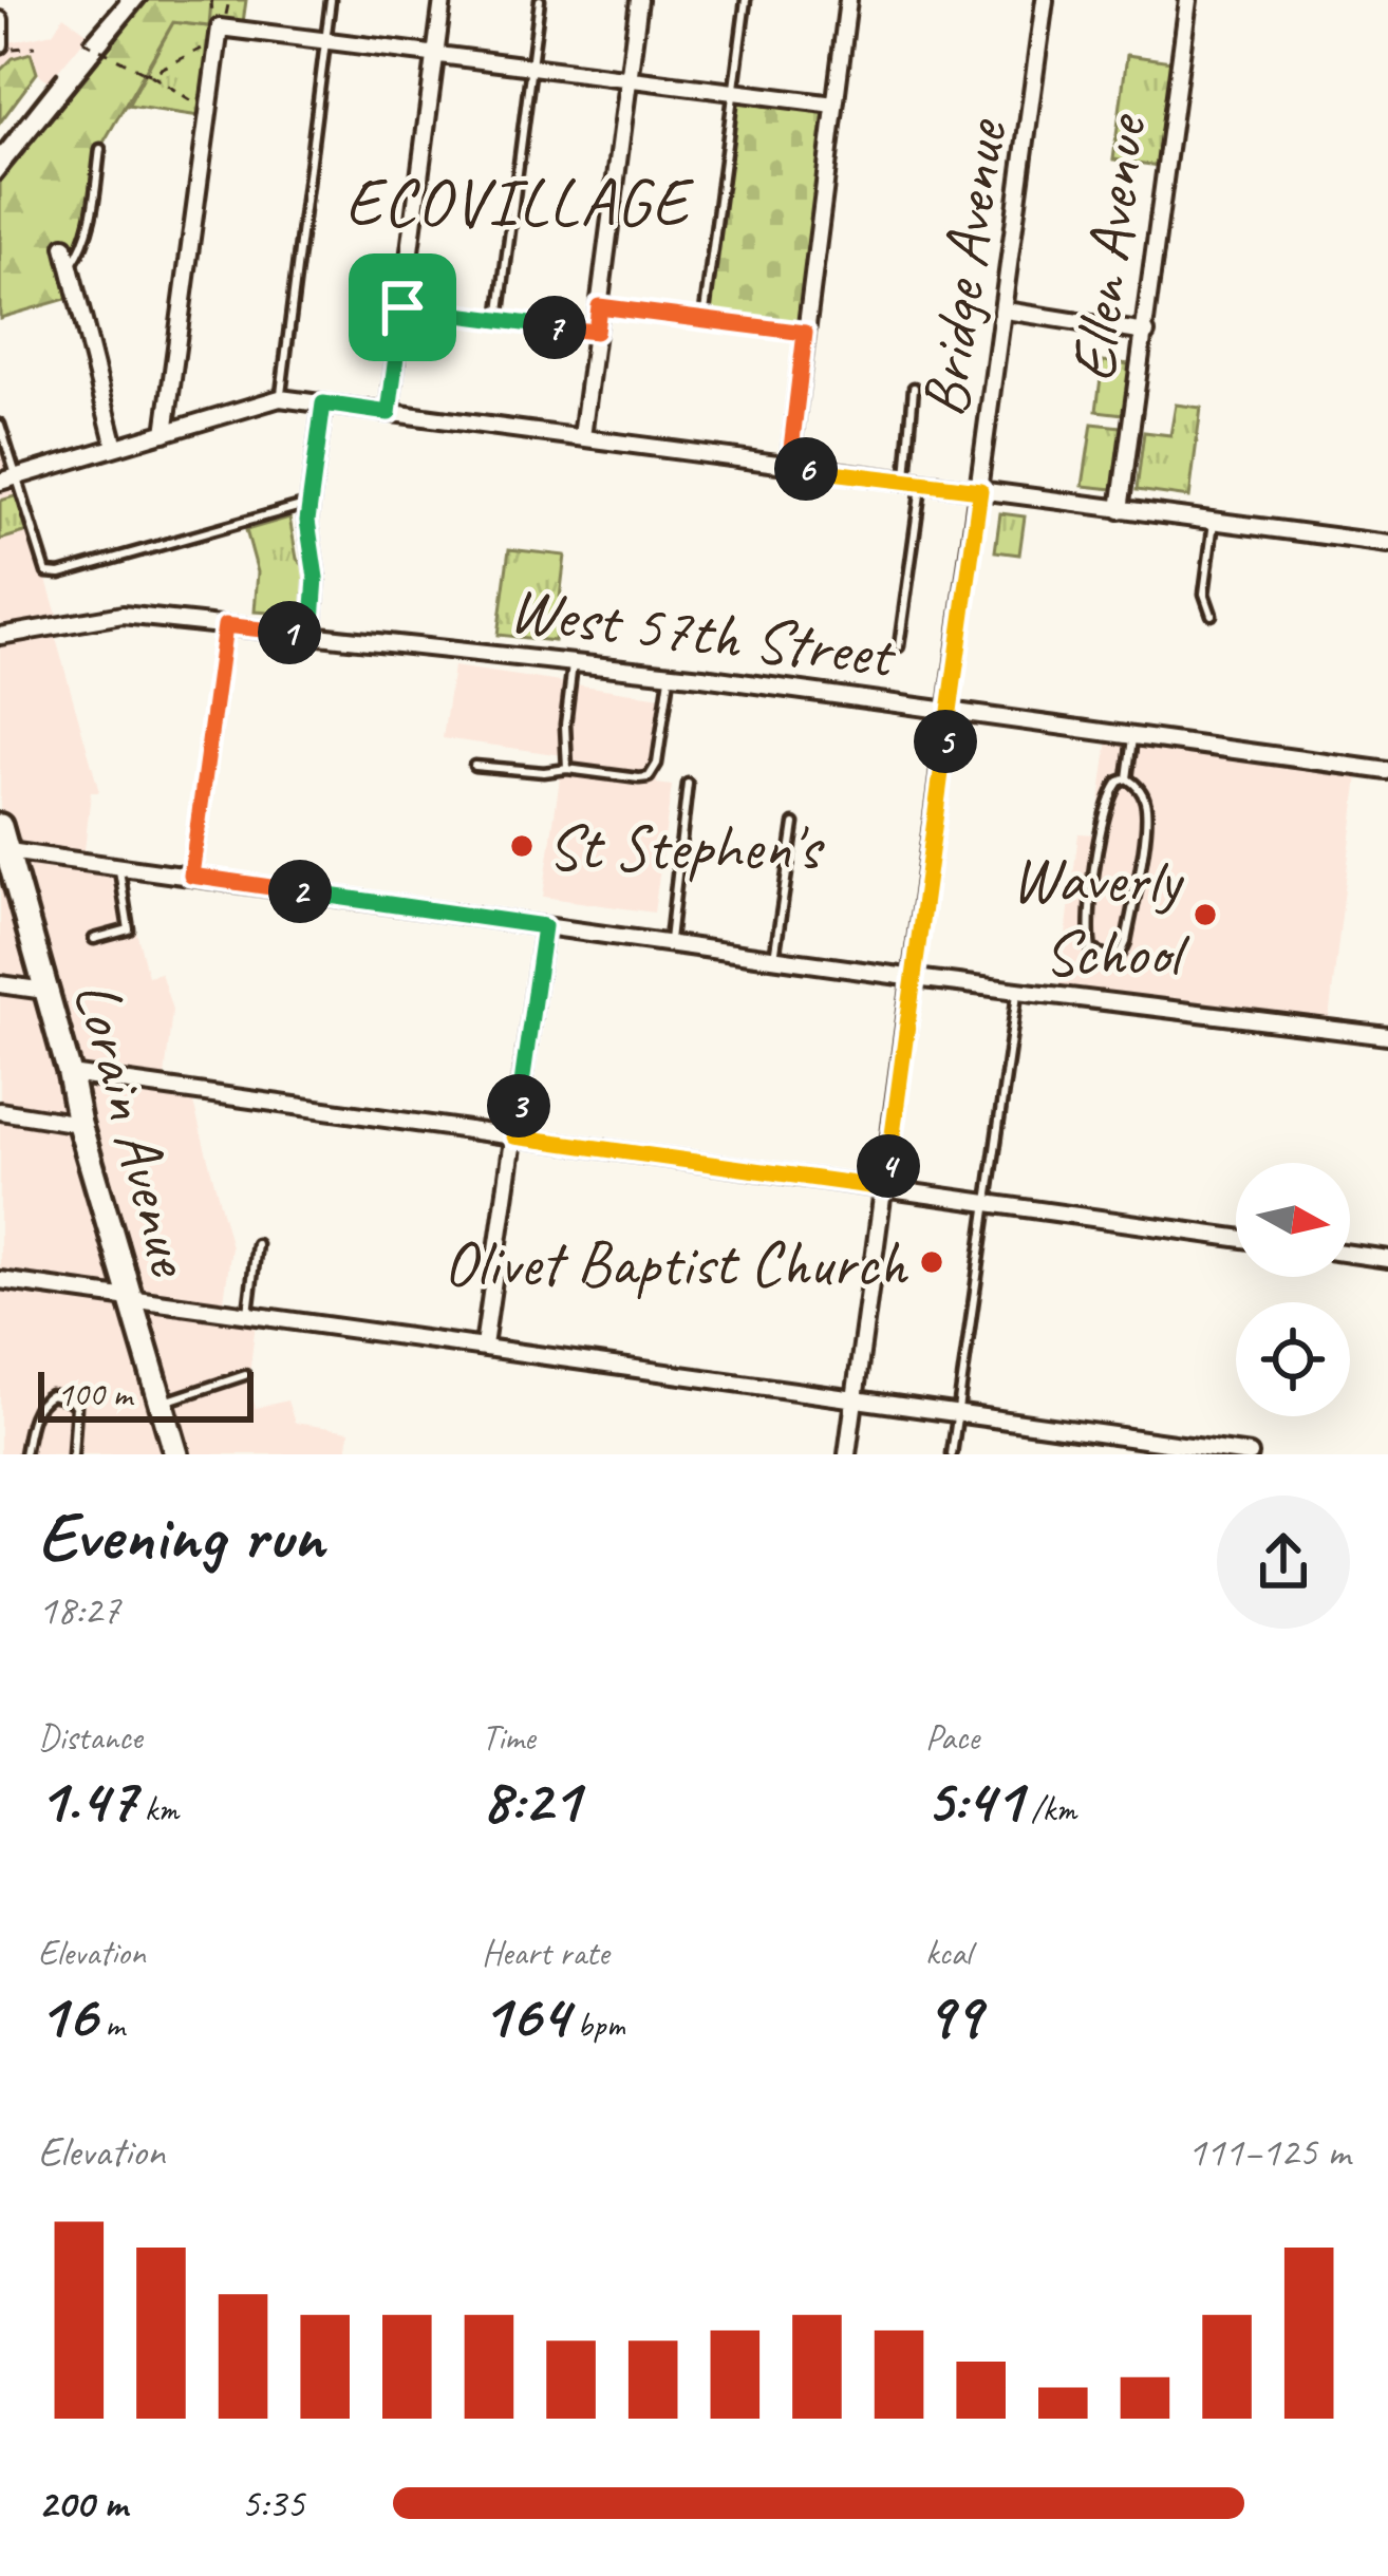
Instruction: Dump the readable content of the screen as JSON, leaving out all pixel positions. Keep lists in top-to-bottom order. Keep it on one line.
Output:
{"streets":{"main road":["Lorain Avenue"],"street":["Ellen Avenue","Bridge Avenue","West 57th Street"]},"crossings":[["Bridge Avenue","West 57th Street"]],"districts":["ECOVILLAGE"],"places":["St Stephen's","Waverly School","Olivet Baptist Church"],"scale_bar":"100 m","north":"right","page":{"pins":["7","6","1","5","2","3","4"],"scale":"100 m","heading":["Evening run","18:27"],"stats":[["Distance","1.47 km"],["Time","8:21"],["Pace","5:41 /km"],["Elevation","16 m"],["Heart rate","164 bpm"],["kcal","99"]],"chart":["Elevation","111–125 m"],"list":[{"name":"200 m","note":"5:35"}]}}
